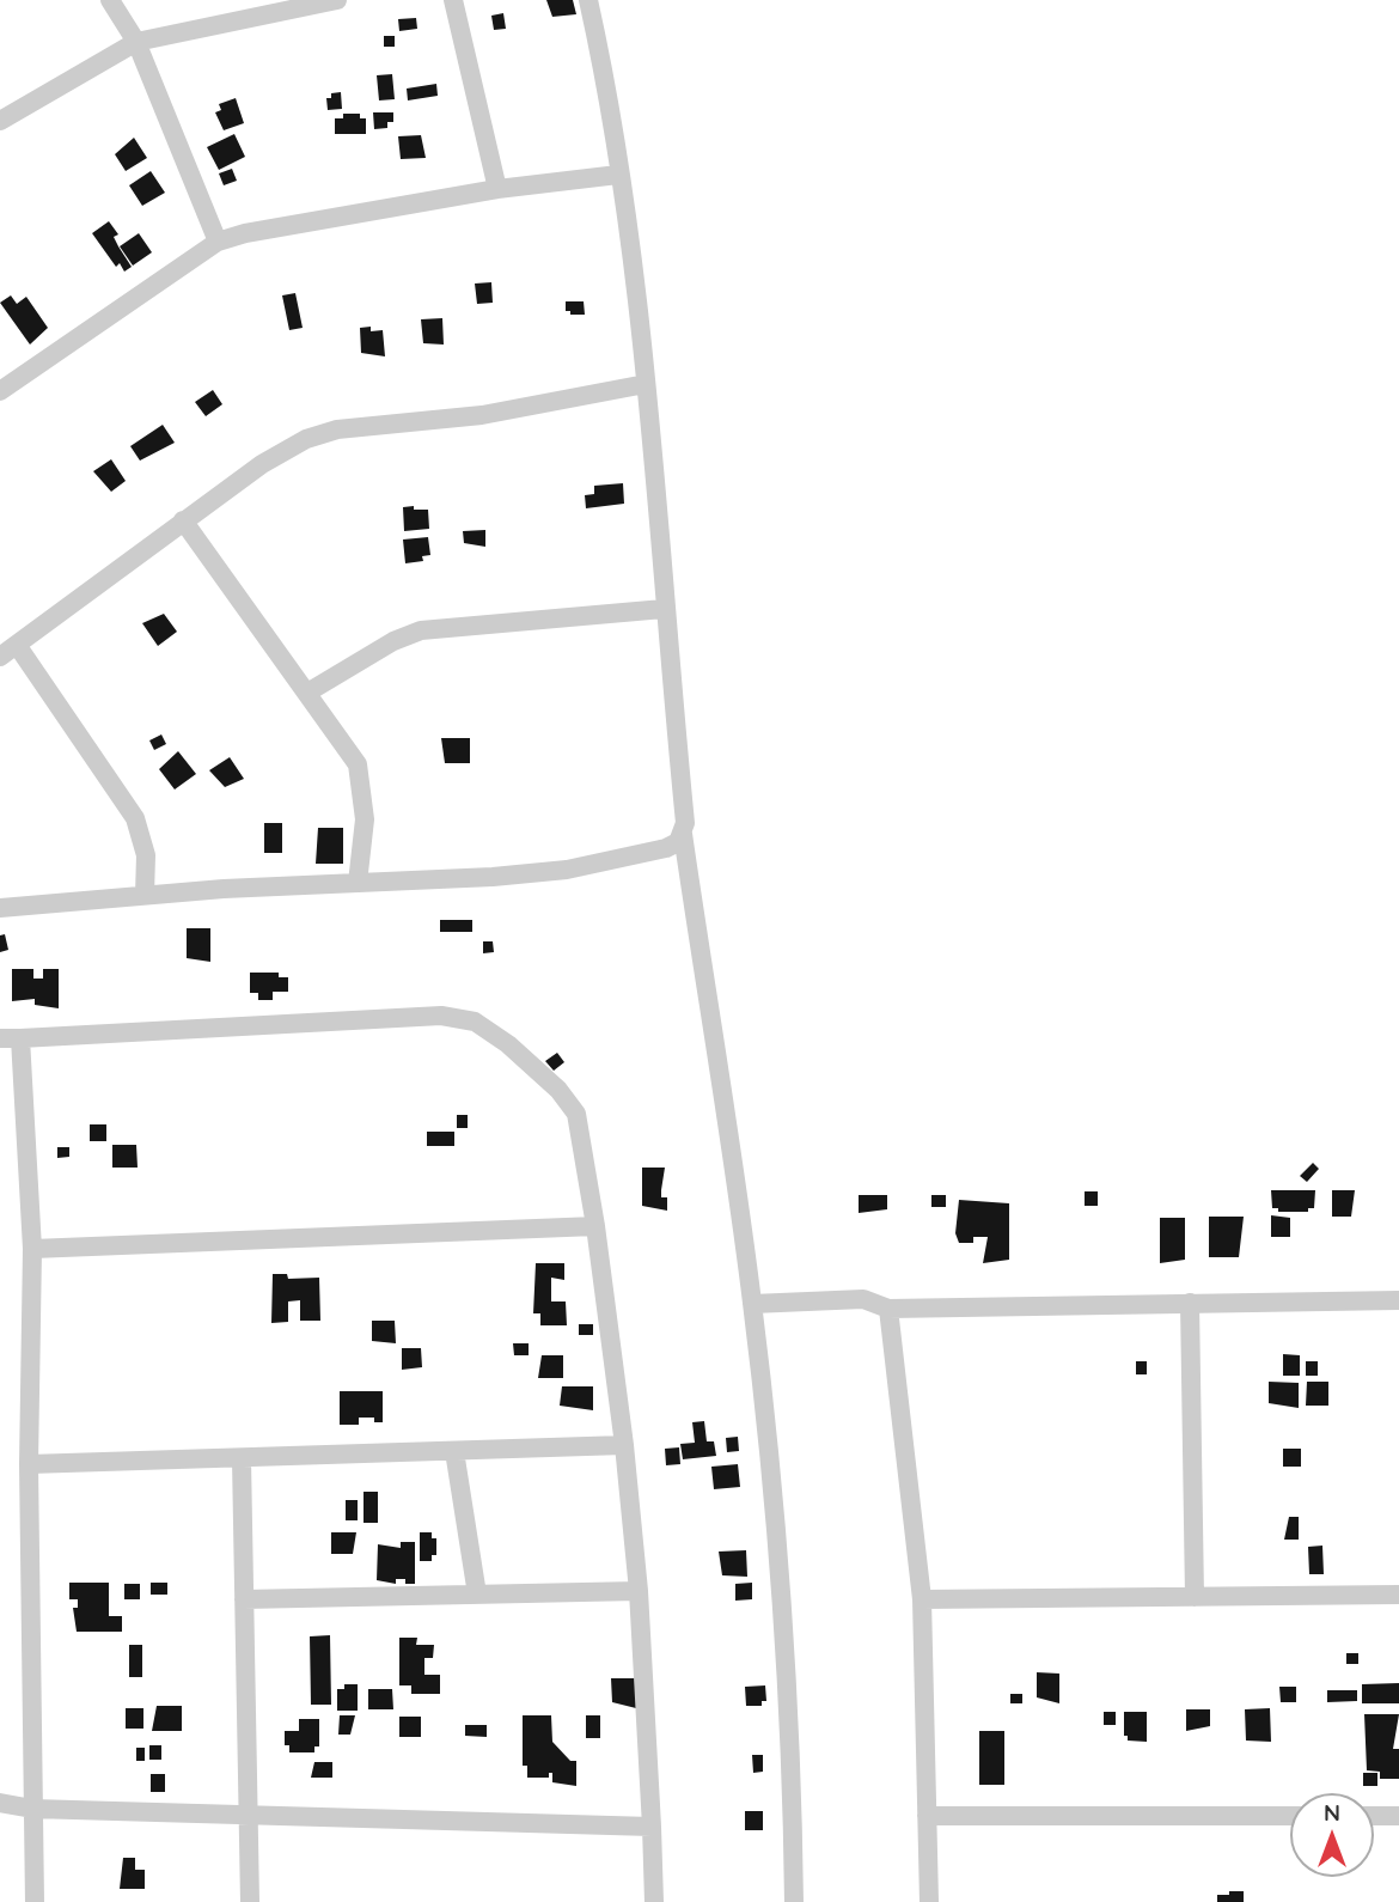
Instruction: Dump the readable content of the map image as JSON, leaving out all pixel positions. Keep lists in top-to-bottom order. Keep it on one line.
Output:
{"north":"top"}
